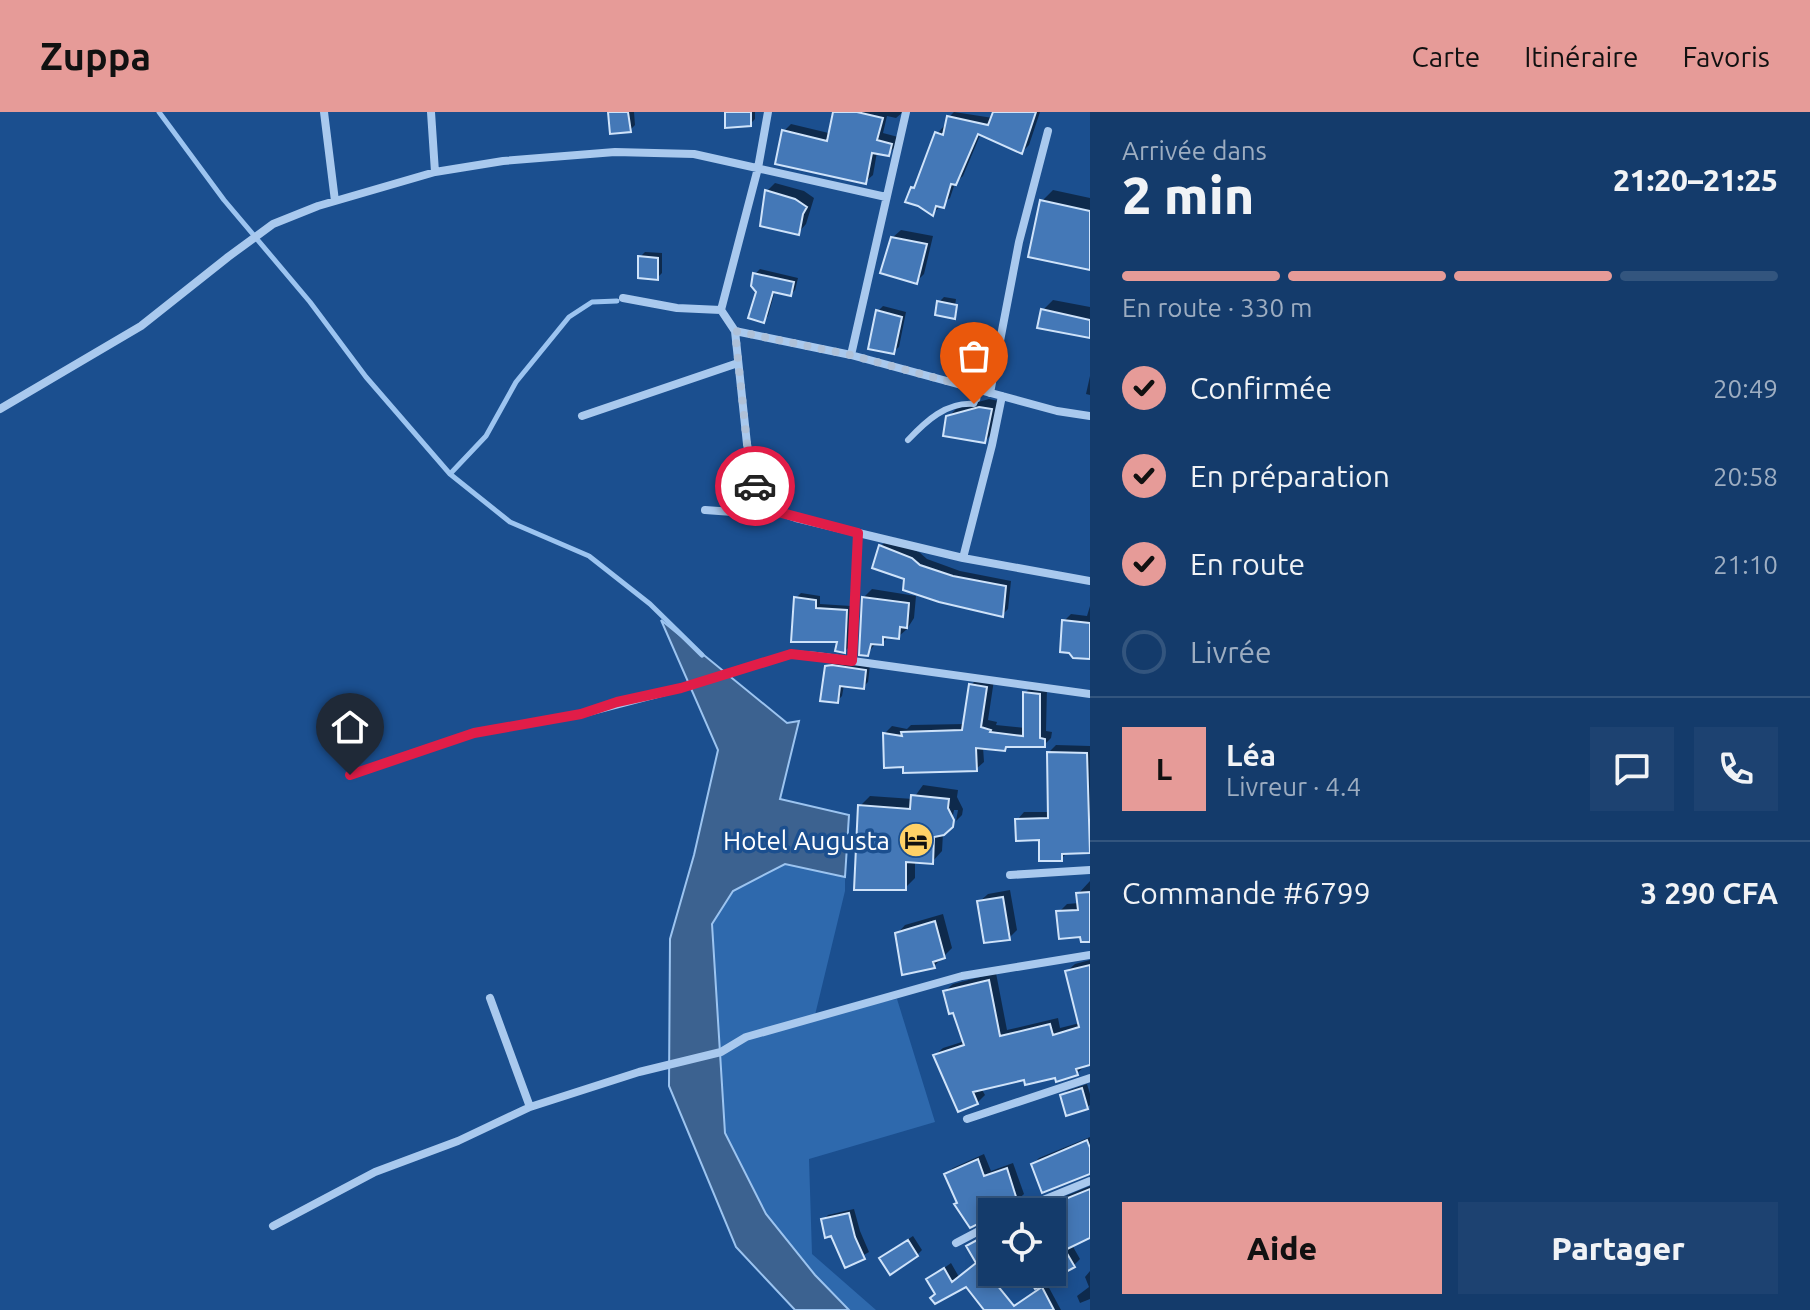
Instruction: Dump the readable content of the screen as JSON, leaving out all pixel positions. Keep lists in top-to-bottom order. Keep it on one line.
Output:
{"places":{"hotel":["Hotel Augusta"]},"page":{"header":"Zuppa","nav":["Carte","Itinéraire","Favoris"],"heading":["2 min","Arrivée dans","21:20–21:25"],"panel":["Léa","Livreur · 4.4","Commande #6799","3 290 CFA"],"bar":"En route · 330 m","list":[["Confirmée","20:49"],["En préparation","20:58"],["En route","21:10"],"Livrée"],"round":"L","buttons":["Aide","Partager"]}}
